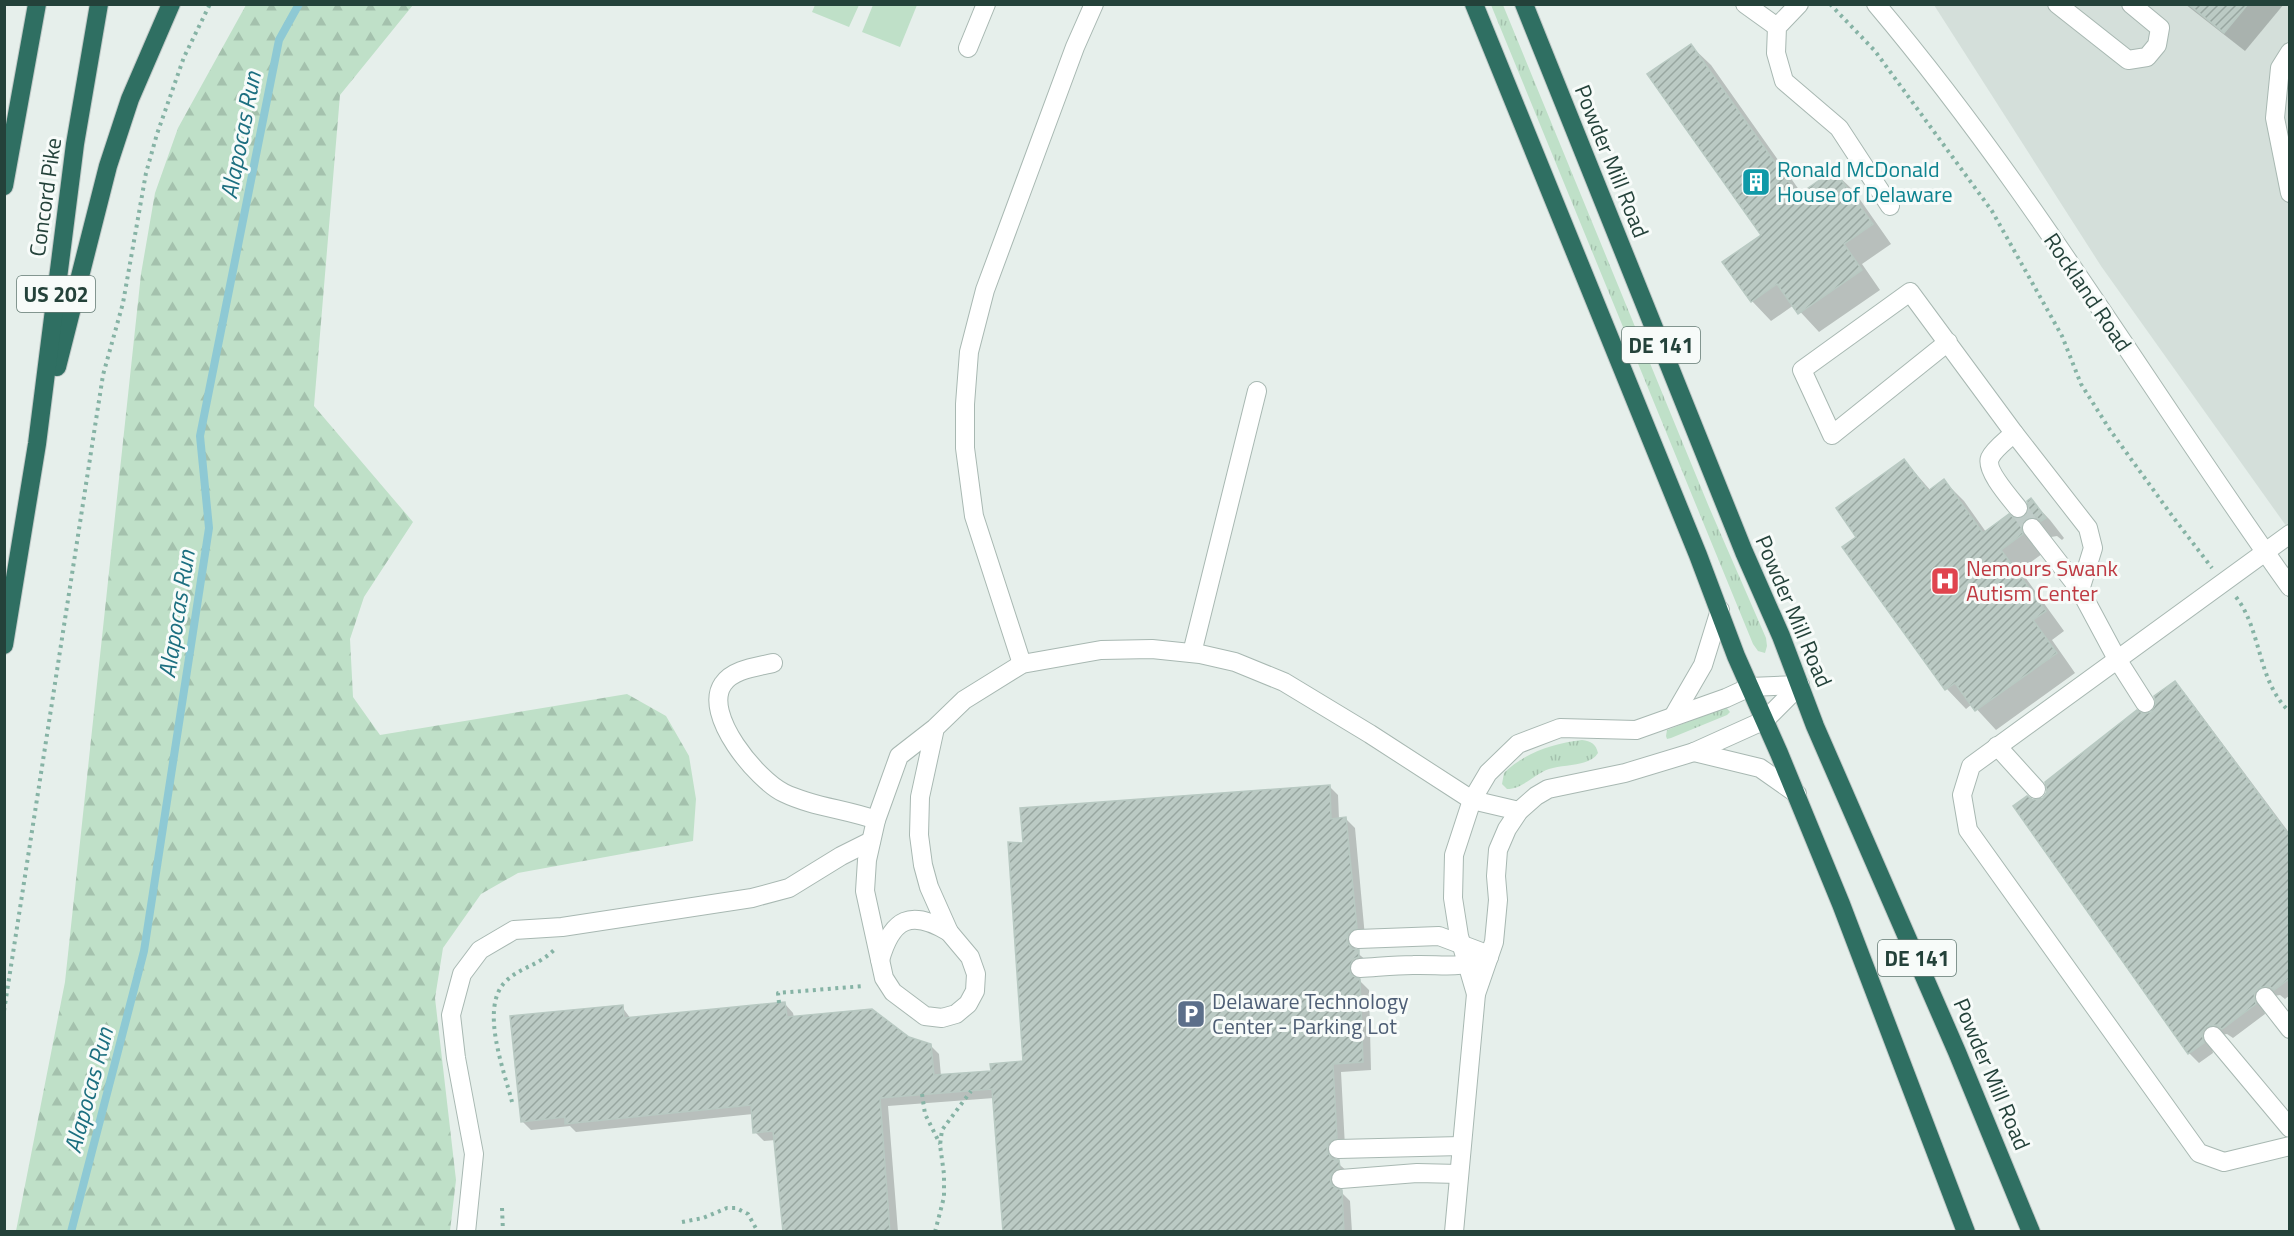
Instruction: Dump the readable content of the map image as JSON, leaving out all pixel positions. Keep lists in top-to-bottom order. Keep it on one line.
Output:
{"streets":{"highway":["Powder Mill Road","Concord Pike","US 202","DE 141"],"street":["Rockland Road"]},"water":["Alapocas Run"],"places":{"building":["Ronald McDonald House of Delaware"],"hospital":["Nemours Swank Autism Center"],"parking":["Delaware Technology Center - Parking Lot"]}}
